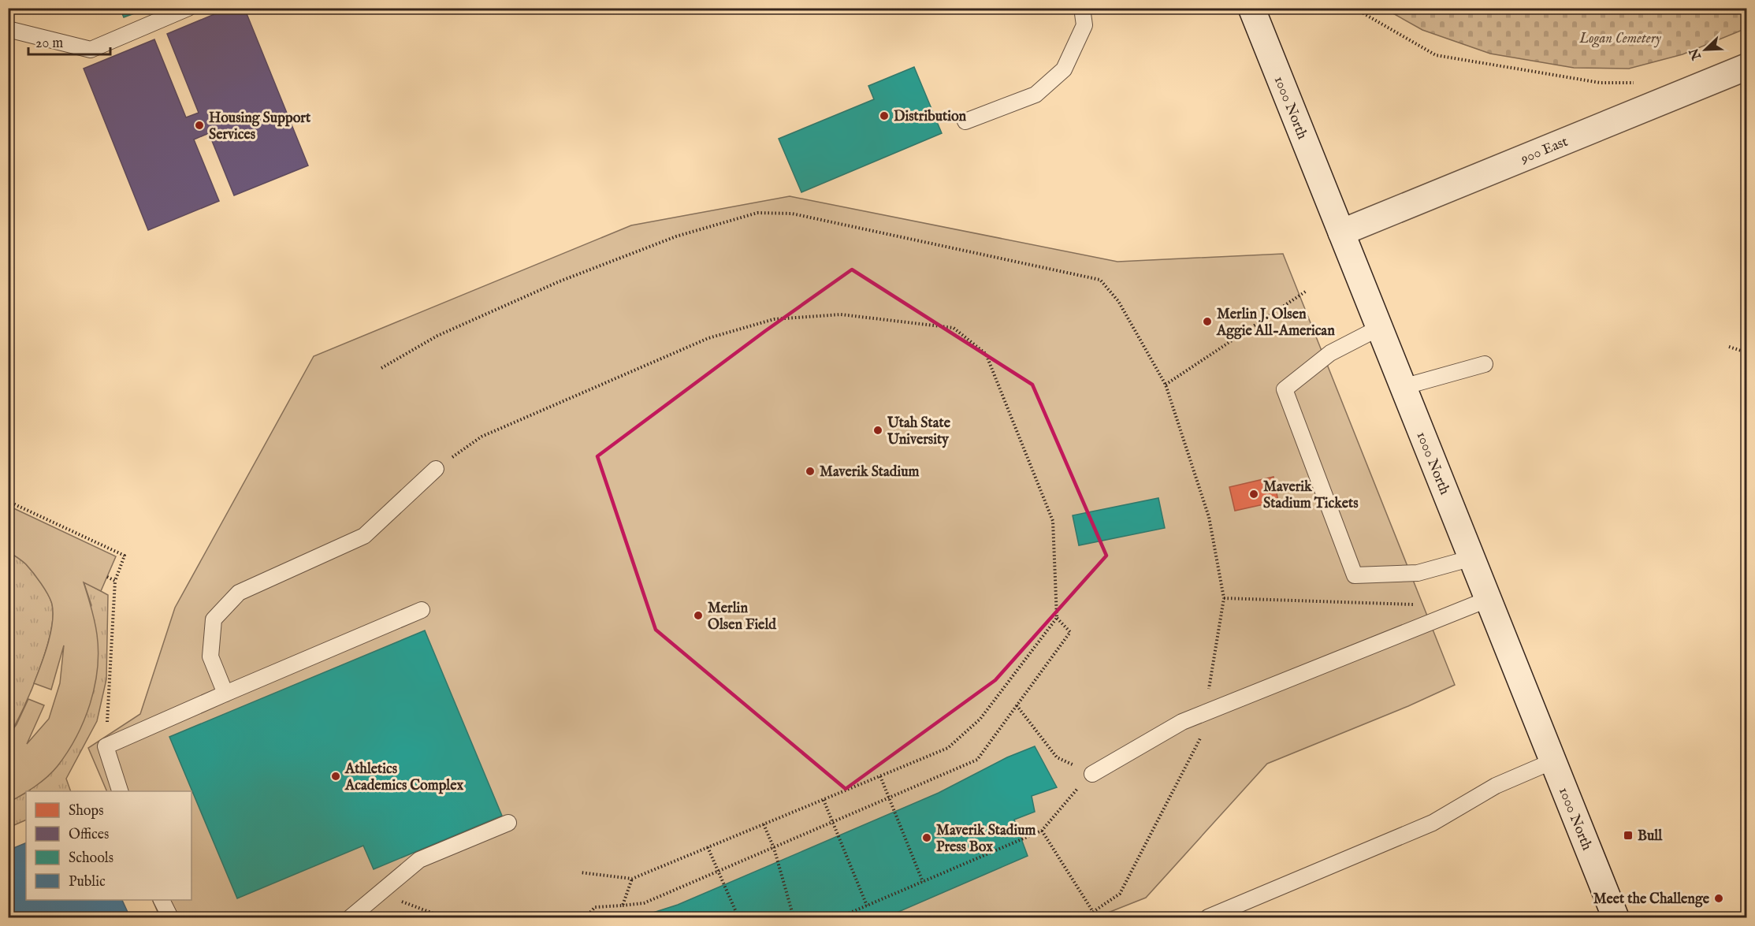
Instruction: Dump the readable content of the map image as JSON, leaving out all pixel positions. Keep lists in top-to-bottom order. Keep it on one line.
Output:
{"streets":{"street":["1000 North","900 East"]},"crossings":[["1000 North","900 East"]],"parks":["Logan Cemetery"],"places":{"other":["Distribution","Housing Support Services","Merlin J. Olsen Aggie All-American","Utah State University","Maverik Stadium","Maverik Stadium Tickets","Merlin Olsen Field","Athletics Academics Complex","Maverik Stadium Press Box","Meet the Challenge"],"transit":["Bull"]},"legend":["Shops","Offices","Schools","Public"],"scale_bar":"20 m","north":"bottom left"}
